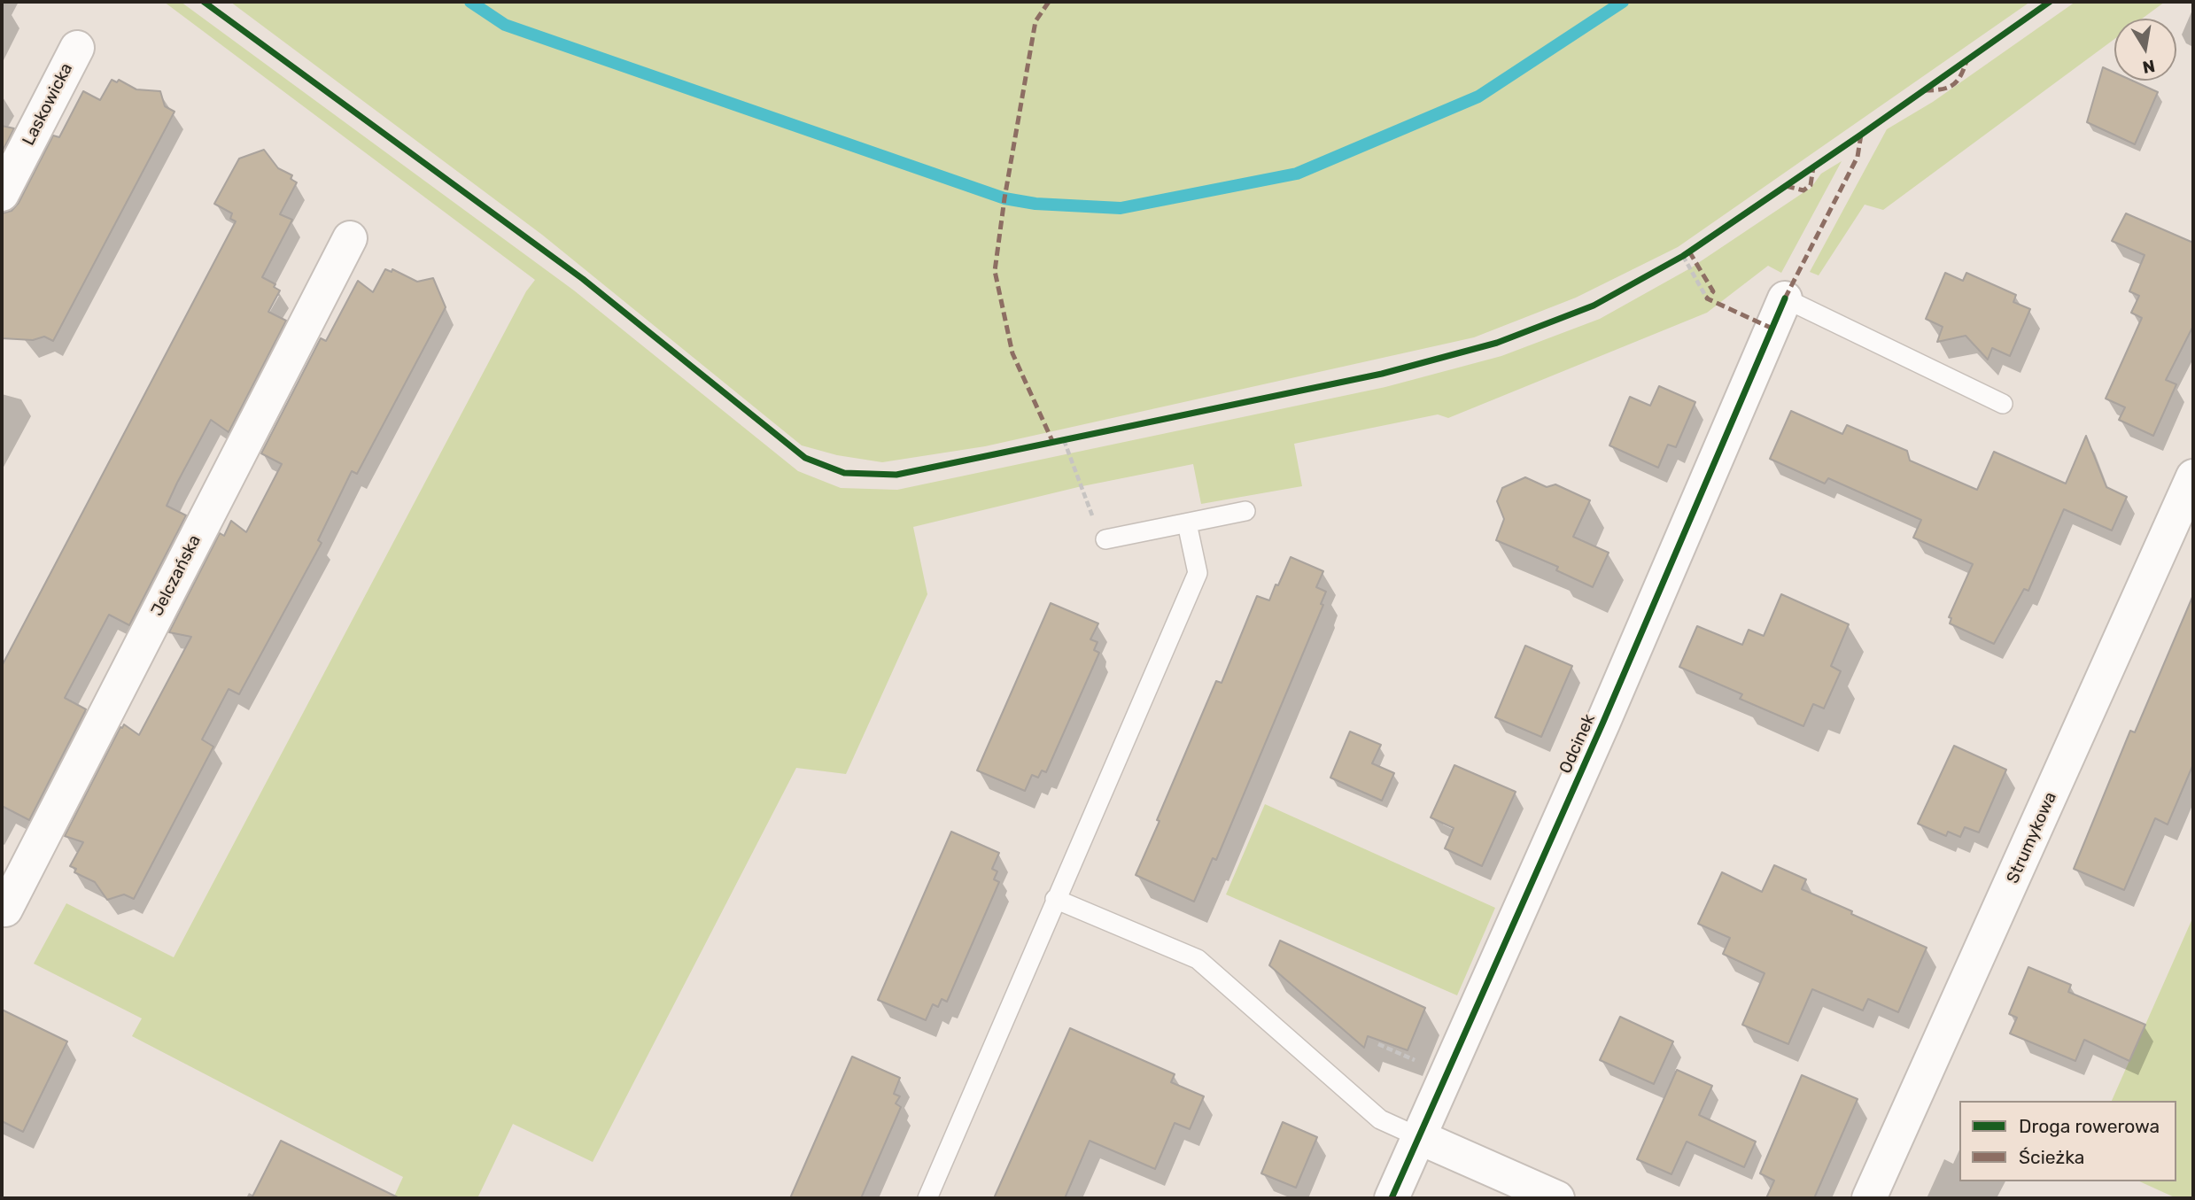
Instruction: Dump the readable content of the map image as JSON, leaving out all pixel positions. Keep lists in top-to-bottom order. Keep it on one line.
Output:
{"streets":{"street":["Laskowicka","Jelczańska","Odcinek","Strumykowa"]},"legend":["Droga rowerowa","Ścieżka"],"north":"bottom"}
